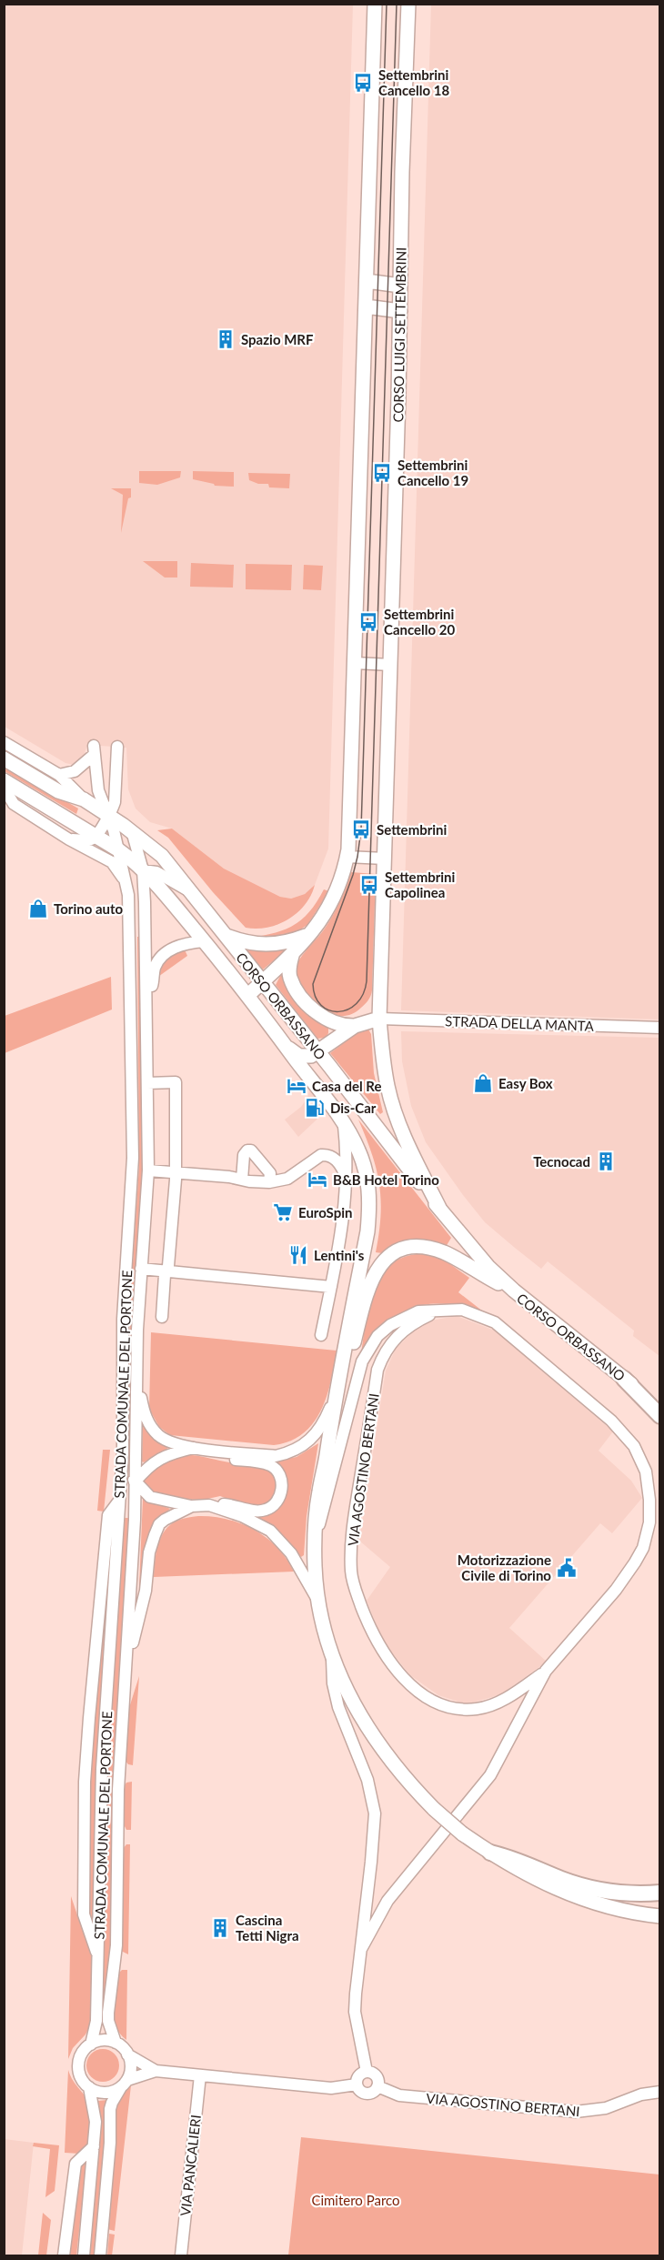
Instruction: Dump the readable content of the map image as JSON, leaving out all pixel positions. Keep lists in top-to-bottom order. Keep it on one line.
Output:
{"streets":{"main road":["CORSO LUIGI SETTEMBRINI","CORSO ORBASSANO"],"street":["STRADA DELLA MANTA","STRADA COMUNALE DEL PORTONE","VIA AGOSTINO BERTANI","VIA PANCALIERI"]},"crossings":[["CORSO LUIGI SETTEMBRINI","CORSO ORBASSANO"],["CORSO LUIGI SETTEMBRINI","STRADA DELLA MANTA"],["CORSO ORBASSANO","STRADA COMUNALE DEL PORTONE"],["CORSO ORBASSANO","VIA AGOSTINO BERTANI"]],"parks":["Cimitero Parco"],"places":{"bus stop":["Settembrini Cancello 18","Settembrini Cancello 19","Settembrini Cancello 20","Settembrini","Settembrini Capolinea"],"building":["Spazio MRF","Tecnocad","Cascina Tetti Nigra"],"shop":["Torino auto","Easy Box"],"hotel":["Casa del Re","B&B Hotel Torino"],"fuel station":["Dis-Car"],"supermarket":["EuroSpin"],"restaurant":["Lentini's"],"public building":["Motorizzazione Civile di Torino"]}}
